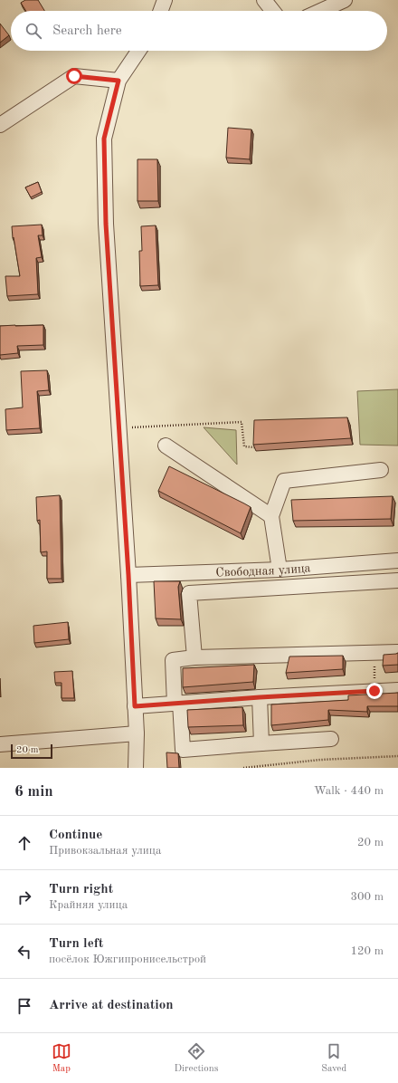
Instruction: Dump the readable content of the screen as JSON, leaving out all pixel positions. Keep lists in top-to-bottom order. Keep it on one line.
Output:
{"streets":{"street":["Свободная улица"]},"scale_bar":"20 m","page":{"search":"Search here","scale":"20 m","heading":["6 min","Walk · 440 m"],"list":[["Continue","Привокзальная улица","20 m"],["Turn right","Крайняя улица","300 m"],["Turn left","посёлок Южгипронисельстрой","120 m"],"Arrive at destination"],"nav":["Map","Directions","Saved"]}}
